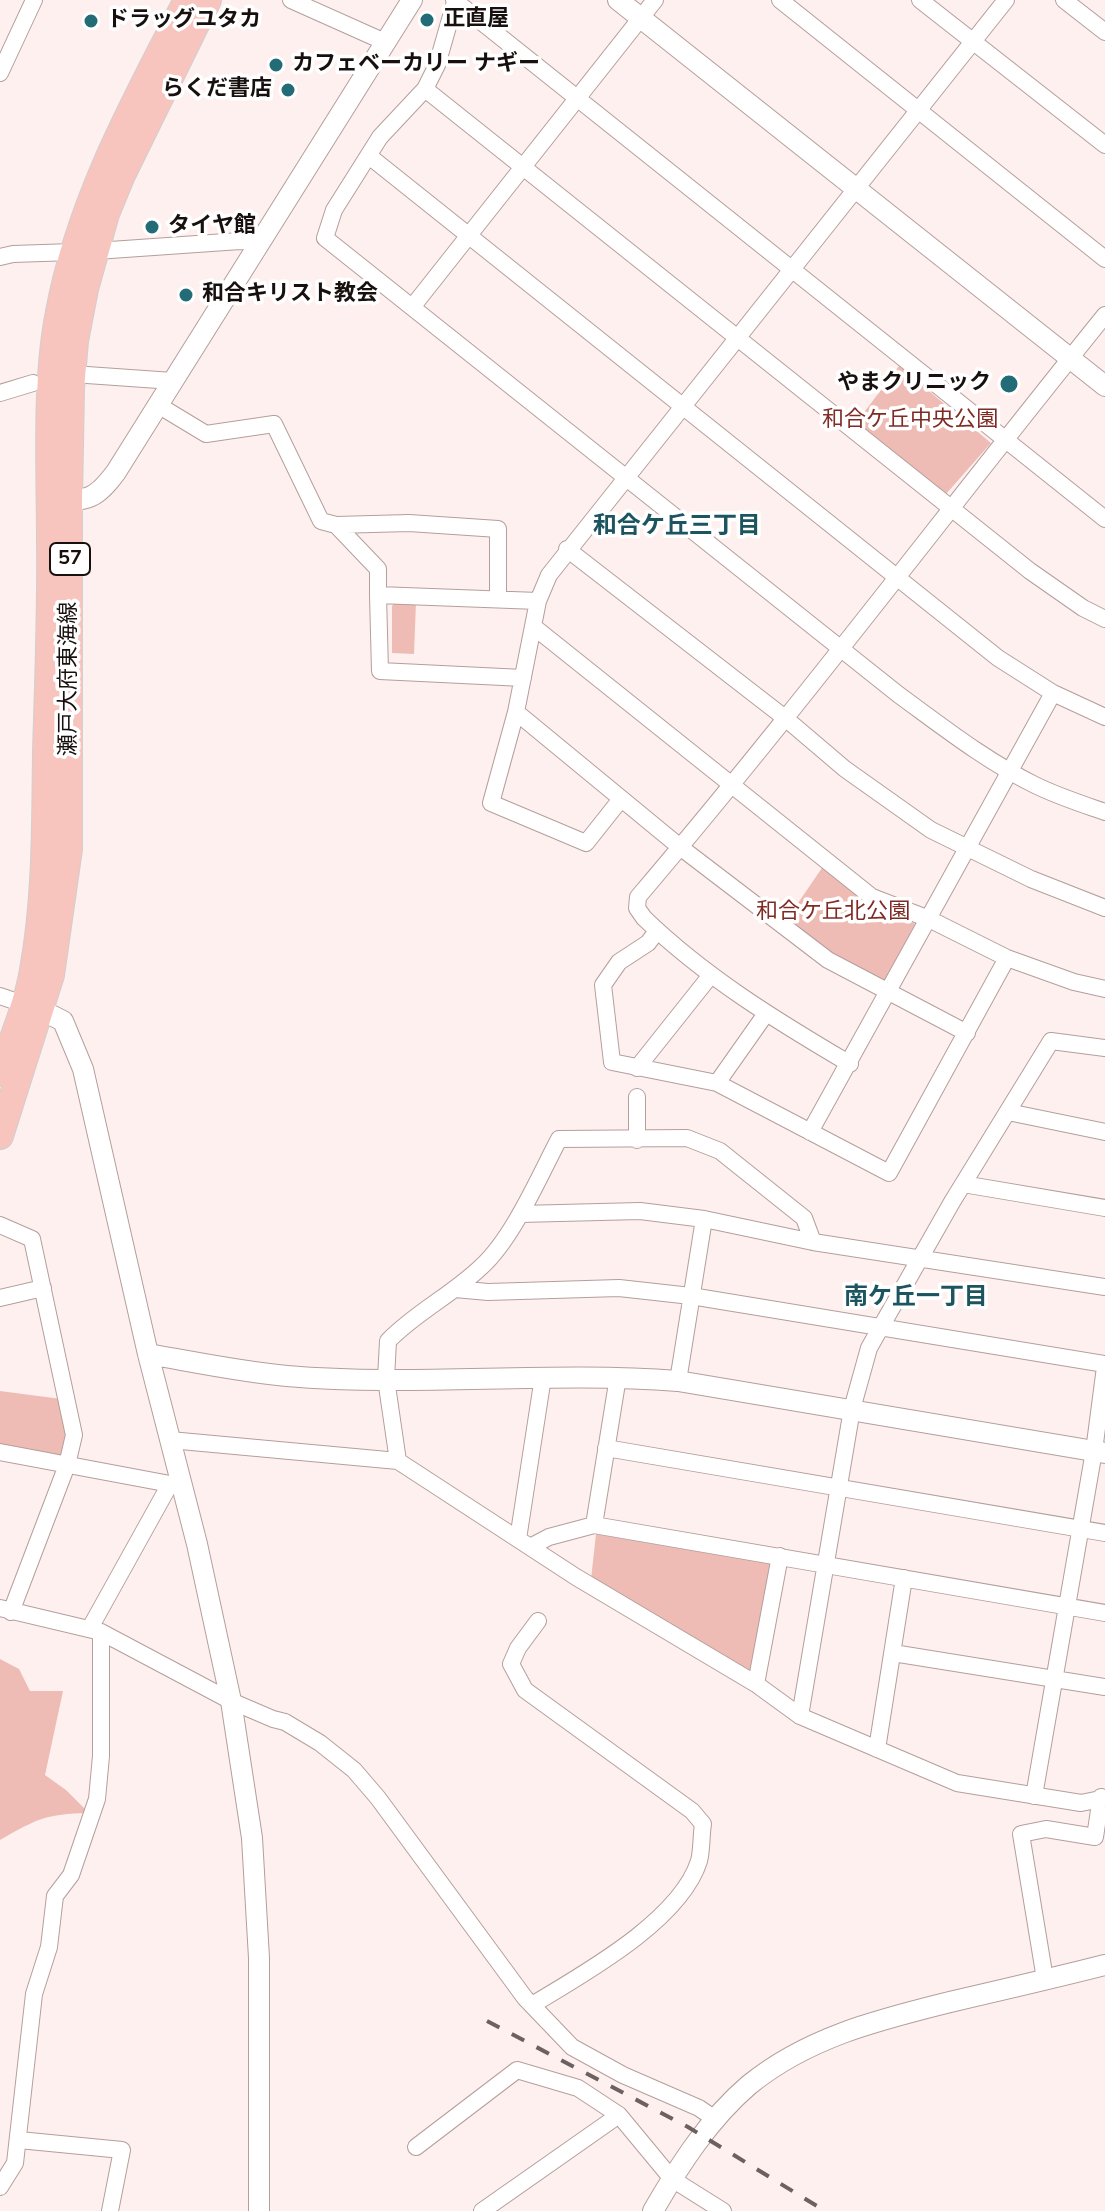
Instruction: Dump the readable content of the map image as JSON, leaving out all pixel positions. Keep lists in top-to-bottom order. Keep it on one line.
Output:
{"streets":{"main road":["57","瀬戸大府東海線"]},"districts":["和合ケ丘三丁目","南ケ丘一丁目"],"parks":["和合ケ丘中央公園","和合ケ丘北公園"],"places":["正直屋","ドラッグユタカ","カフェベーカリー ナギー","らくだ書店","タイヤ館","和合キリスト教会","やまクリニック"]}
